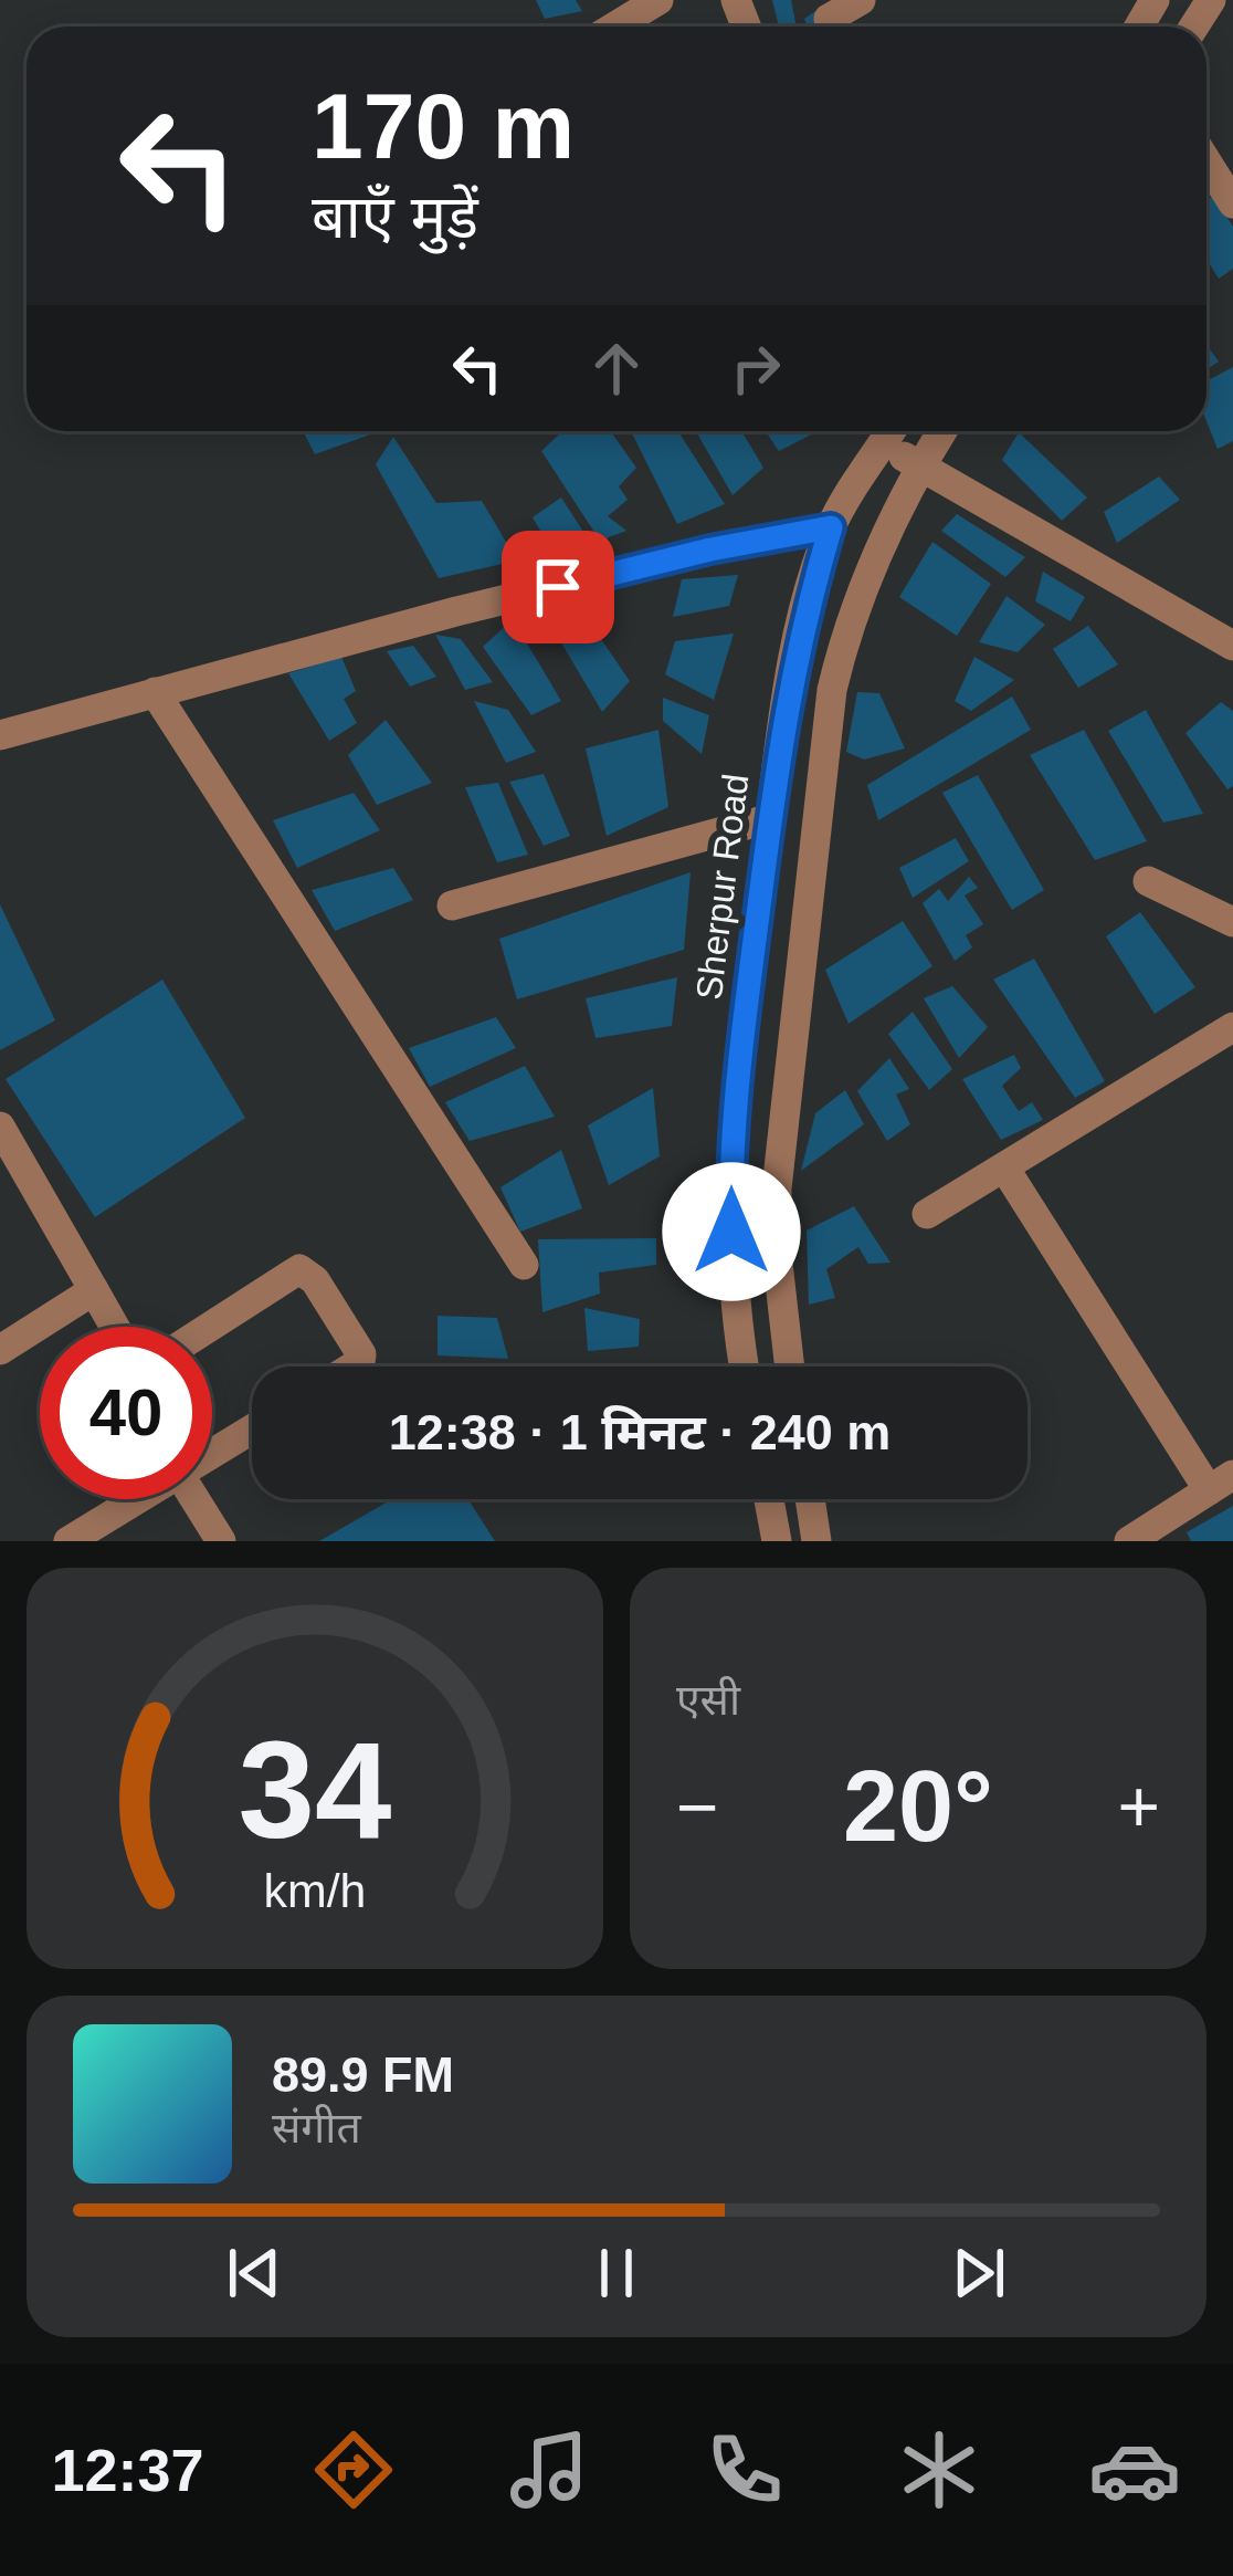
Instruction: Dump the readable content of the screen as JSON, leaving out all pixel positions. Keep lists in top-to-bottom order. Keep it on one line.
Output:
{"streets":{"street":["Sherpur Road"]},"page":{"turn":["170 m","बाएँ मुड़ें"],"limit":"40","trip":"12:38 · 1 मिनट · 240 m","tile":"एसी","heat":["−","20°","+"],"song":["89.9 FM","संगीत"],"tabs":"12:37","gauge":["34","km/h"]}}
